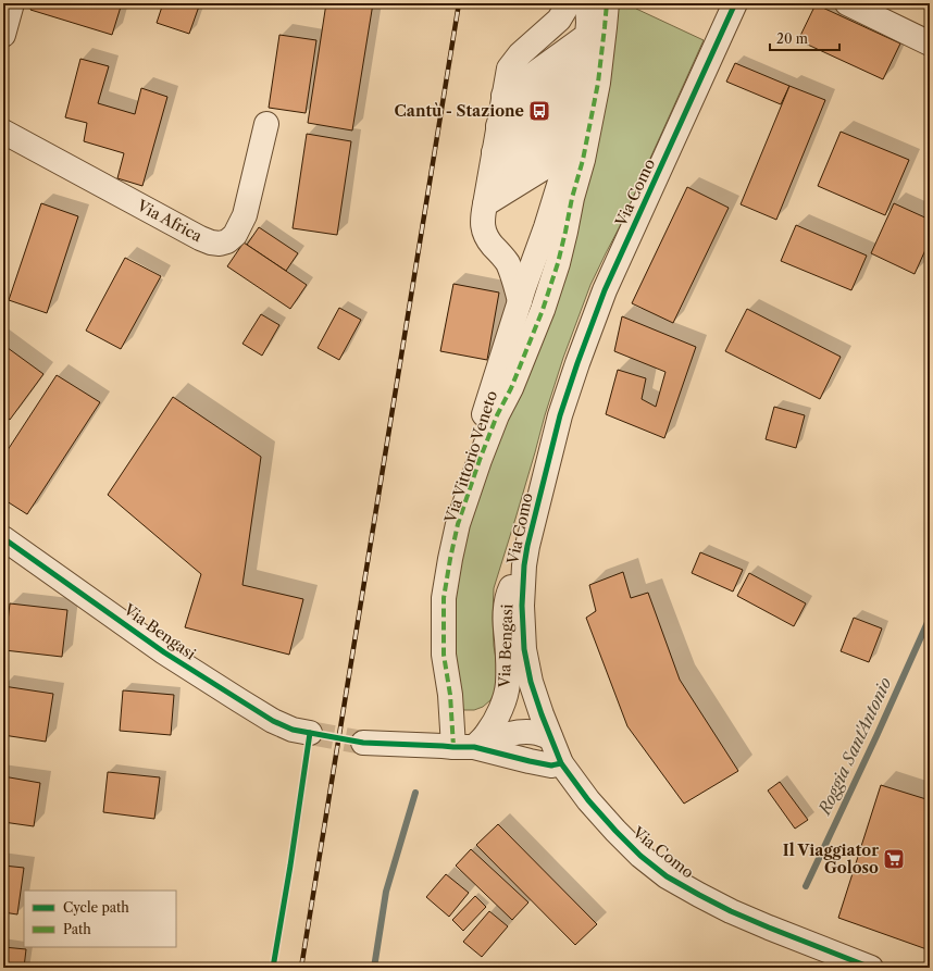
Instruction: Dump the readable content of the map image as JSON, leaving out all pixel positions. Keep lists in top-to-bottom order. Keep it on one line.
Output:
{"streets":{"street":["Via Como","Via Africa","Via Vittorio Veneto","Via Bengasi"]},"crossings":[["Via Como","Via Bengasi"],["Via Vittorio Veneto","Via Bengasi"]],"water":["Roggia Sant'Antonio"],"places":{"bus stop":["Cantù - Stazione"],"supermarket":["Il Viaggiator Goloso"]},"legend":["Cycle path","Path"],"scale_bar":"20 m"}
